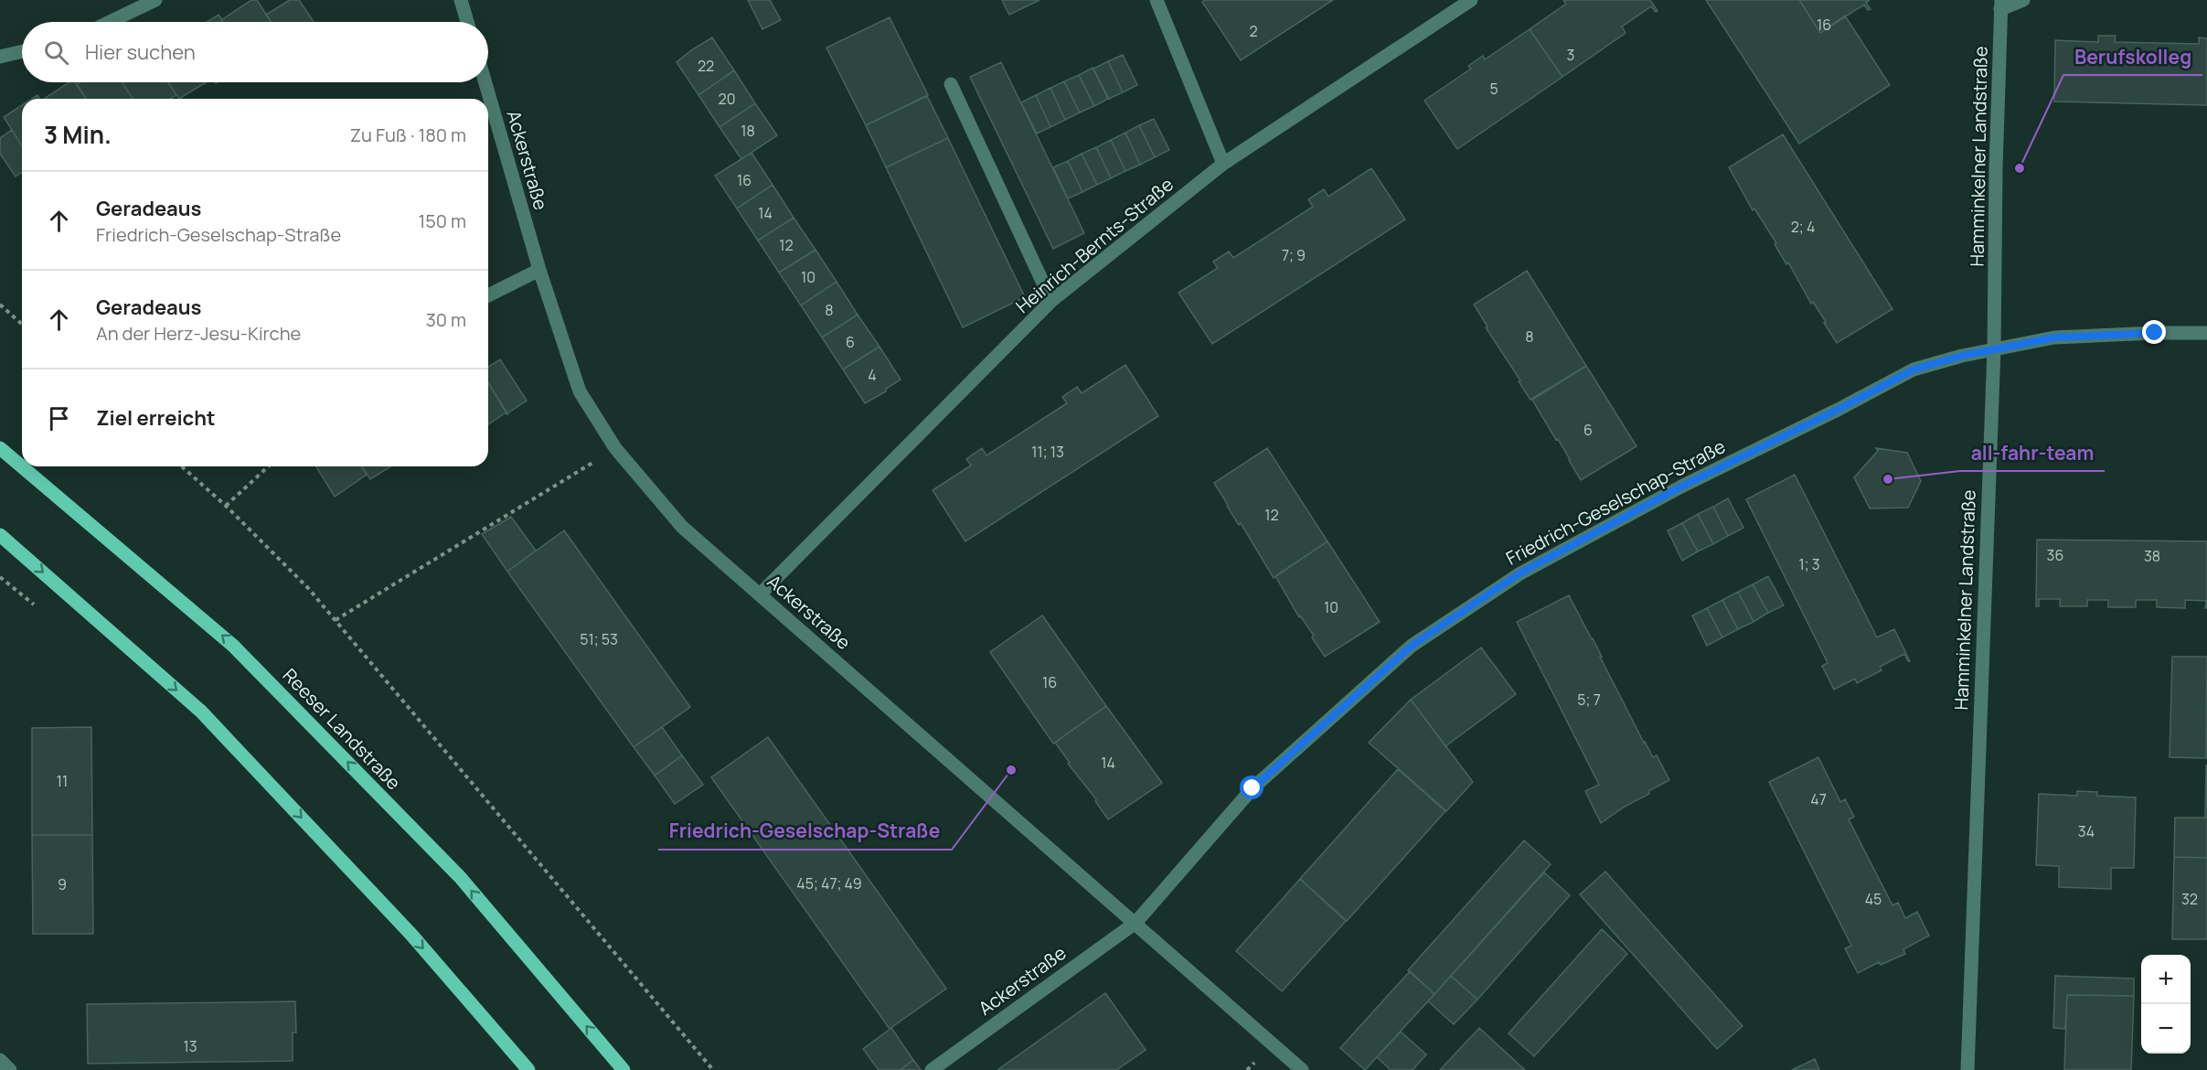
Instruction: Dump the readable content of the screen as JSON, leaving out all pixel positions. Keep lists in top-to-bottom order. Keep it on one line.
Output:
{"streets":{"main road":["Reeser Landstraße"],"street":["Hamminkelner Landstraße","Ackerstraße","Heinrich-Bernts-Straße","Friedrich-Geselschap-Straße"]},"crossings":[["Hamminkelner Landstraße","Friedrich-Geselschap-Straße"],["Ackerstraße","Heinrich-Bernts-Straße"],["Ackerstraße","Friedrich-Geselschap-Straße"]],"places":["Berufskolleg","all-fahr-team","Friedrich-Geselschap-Straße"],"house_numbers":["16","2","3","22","5","20","18","16","14","2; 4","12","7; 9","10","8","8","6","4","6","11; 13","12","36","38","1; 3","10","51; 53","16","5; 7","14","11","47","34","45; 47; 49","9","45","32","13"],"page":{"search":"Hier suchen","heading":["3 Min.","Zu Fuß · 180 m"],"list":[["Geradeaus","Friedrich-Geselschap-Straße","150 m"],["Geradeaus","An der Herz-Jesu-Kirche","30 m"],"Ziel erreicht"],"map_buttons":["+","−"]}}
